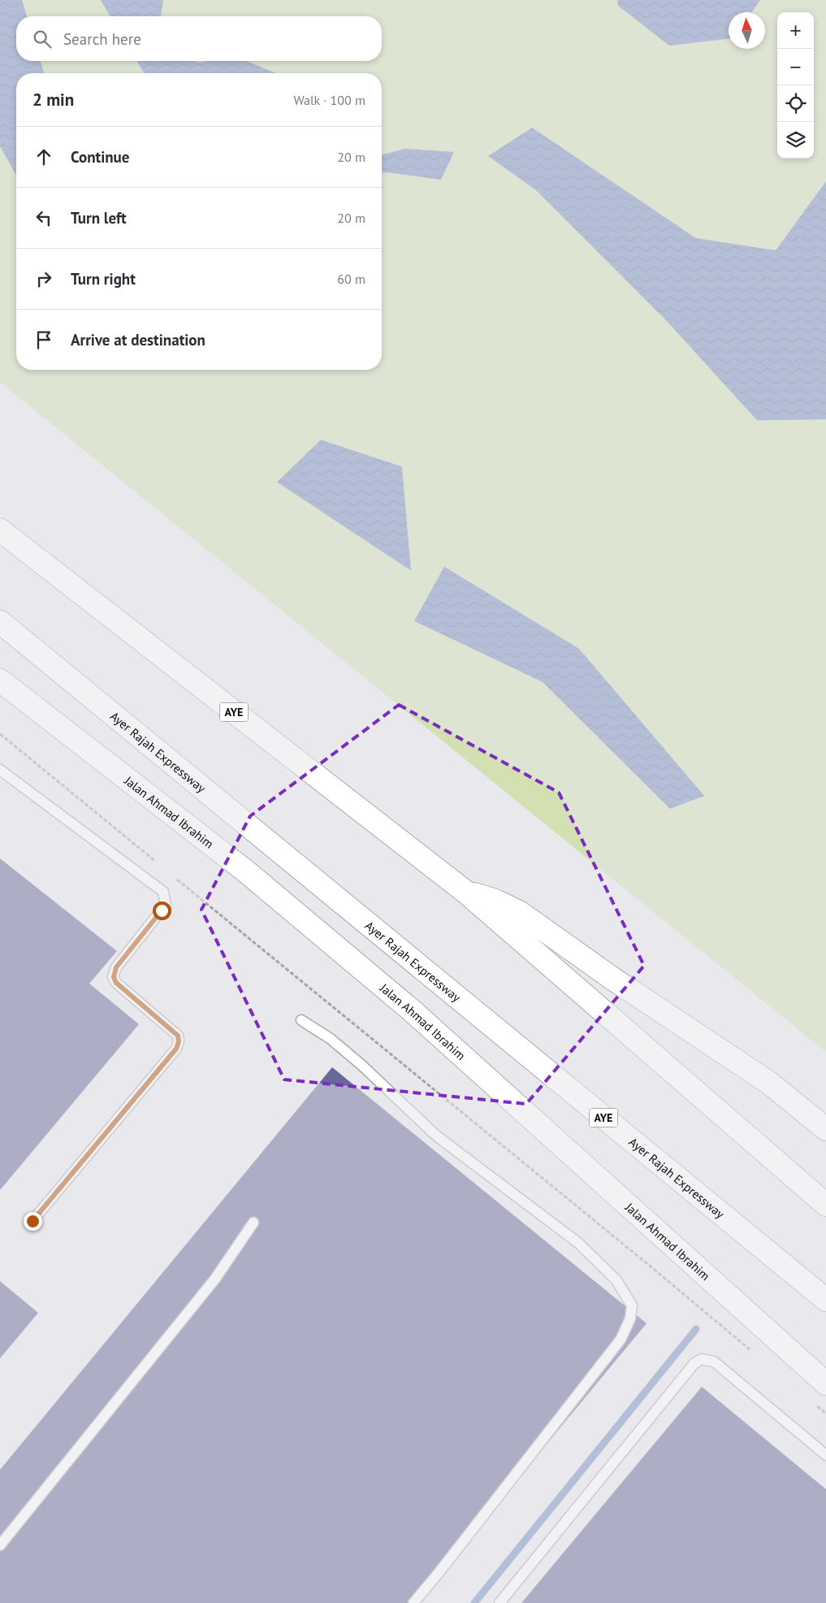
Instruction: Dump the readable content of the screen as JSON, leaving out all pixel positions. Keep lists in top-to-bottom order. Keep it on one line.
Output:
{"streets":{"main road":["AYE","Ayer Rajah Expressway","Jalan Ahmad Ibrahim"]},"north":"top","page":{"map_buttons":["+","−"],"search":"Search here","heading":["2 min","Walk · 100 m"],"list":[["Continue","20 m"],["Turn left","20 m"],["Turn right","60 m"],"Arrive at destination"]}}
